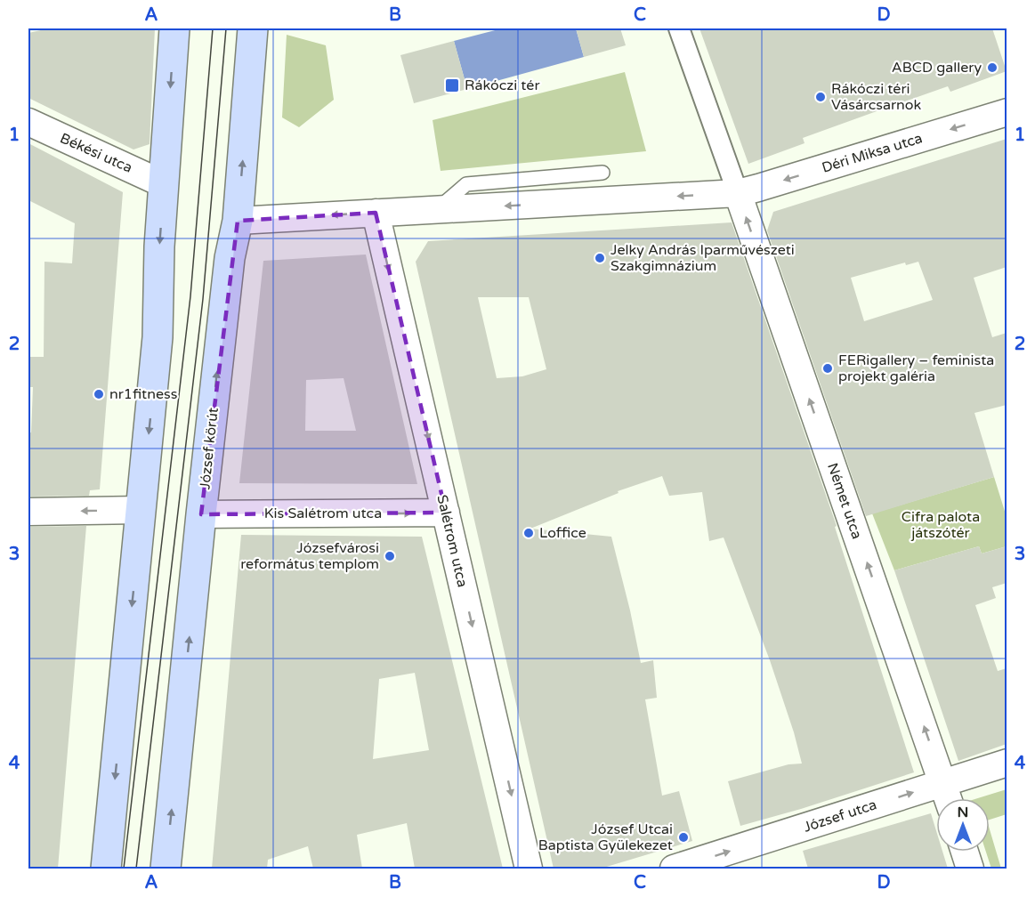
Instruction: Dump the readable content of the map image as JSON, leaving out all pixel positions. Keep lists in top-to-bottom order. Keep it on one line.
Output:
{"streets":{"main road":["József körút"],"street":["Békési utca","Déri Miksa utca","Német utca","Kis Salétrom utca","Salétrom utca","József utca"]},"crossings":[["Déri Miksa utca","Német utca"],["József körút","Kis Salétrom utca"],["Német utca","József utca"],["Kis Salétrom utca","Salétrom utca"]],"one_way":["Déri Miksa utca","Német utca","Kis Salétrom utca","Salétrom utca","József utca"],"parks":["Cifra palota játszótér"],"places":{"other":["ABCD gallery","Rákóczi téri Vásárcsarnok","Jelky András Iparművészeti Szakgimnázium","FERigallery – feminista projekt galéria","nr1fitness","Loffice","Józsefvárosi református templom","József Utcai Baptista Gyülekezet"],"transit":["Rákóczi tér"]},"north":"top","grid":{"columns":["A","B","C","D"],"rows":["1","2","3","4"]}}
